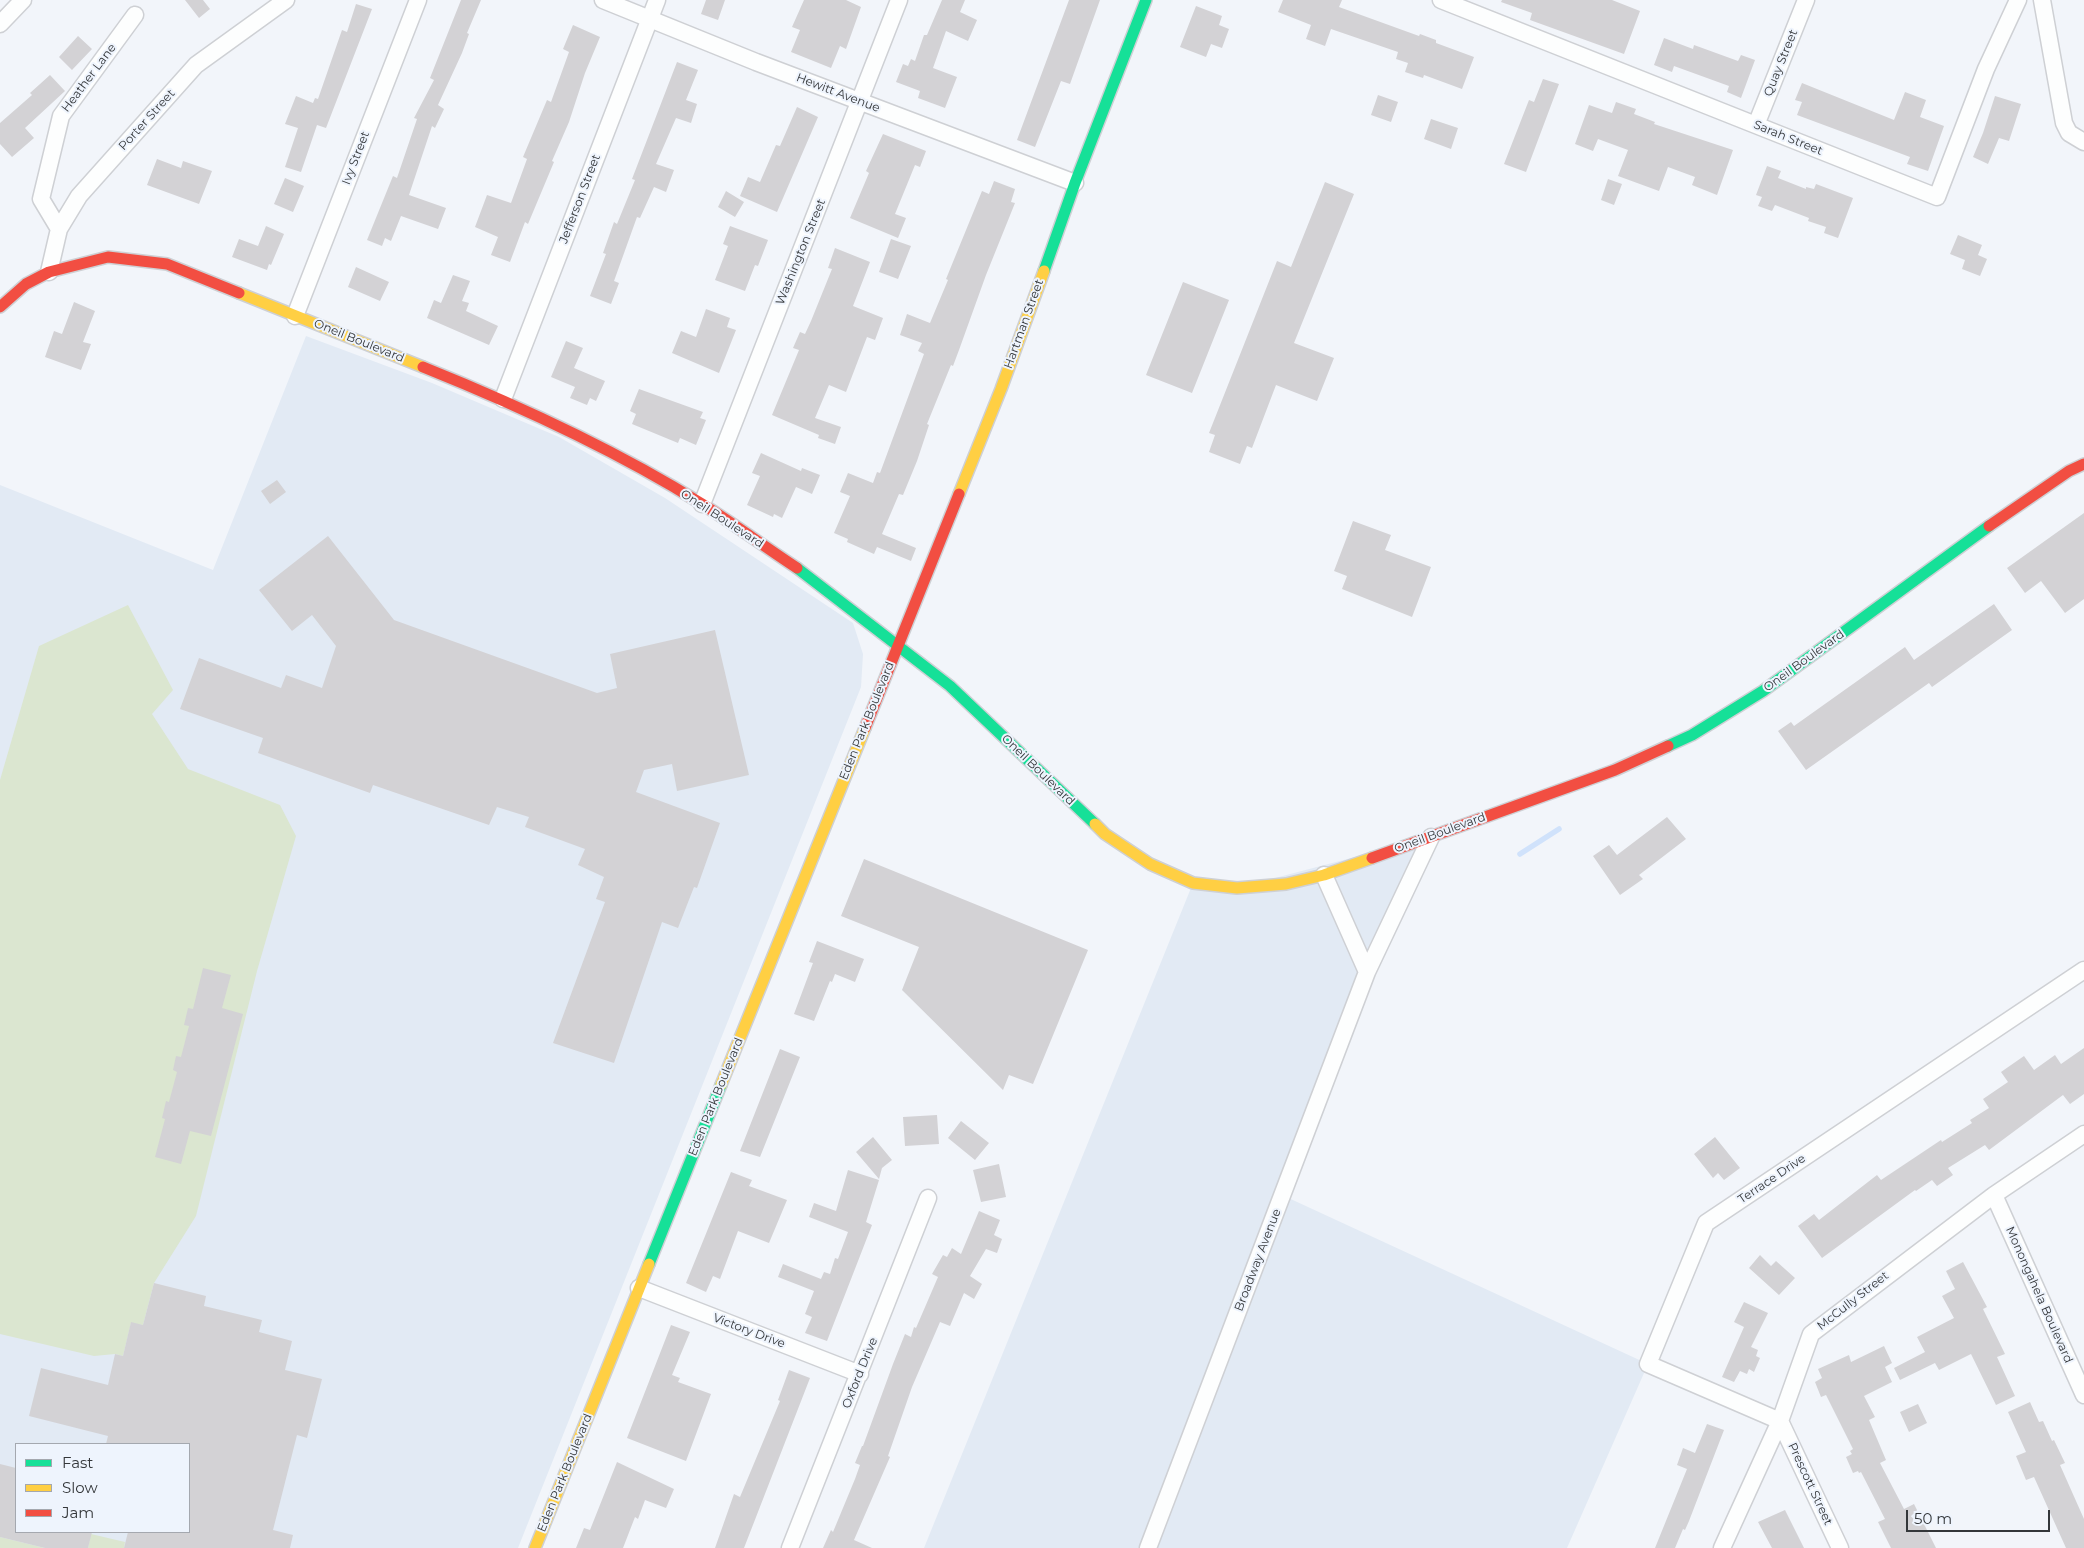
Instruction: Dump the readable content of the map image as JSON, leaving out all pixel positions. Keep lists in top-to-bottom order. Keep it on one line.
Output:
{"streets":{"street":["Quay Street","Heather Lane","Hewitt Avenue","Porter Street","Sarah Street","Ivy Street","Jefferson Street","Washington Street","Hartman Street","Oneil Boulevard","Eden Park Boulevard","Terrace Drive","Broadway Avenue","Monongahela Boulevard","McCully Street","Victory Drive","Oxford Drive","Prescott Street"]},"crossings":[["Quay Street","Sarah Street"],["Heather Lane","Porter Street"],["Hewitt Avenue","Jefferson Street"],["Hewitt Avenue","Washington Street"],["Hewitt Avenue","Hartman Street"],["Porter Street","Oneil Boulevard"],["Ivy Street","Oneil Boulevard"],["Jefferson Street","Oneil Boulevard"],["Washington Street","Oneil Boulevard"],["Hartman Street","Oneil Boulevard"],["Hartman Street","Eden Park Boulevard"],["Oneil Boulevard","Eden Park Boulevard"],["Oneil Boulevard","Broadway Avenue"],["Eden Park Boulevard","Victory Drive"],["Terrace Drive","McCully Street"],["Terrace Drive","Prescott Street"],["Monongahela Boulevard","McCully Street"],["McCully Street","Prescott Street"],["Victory Drive","Oxford Drive"]],"legend":["Fast","Slow","Jam"],"scale_bar":"50 m"}
